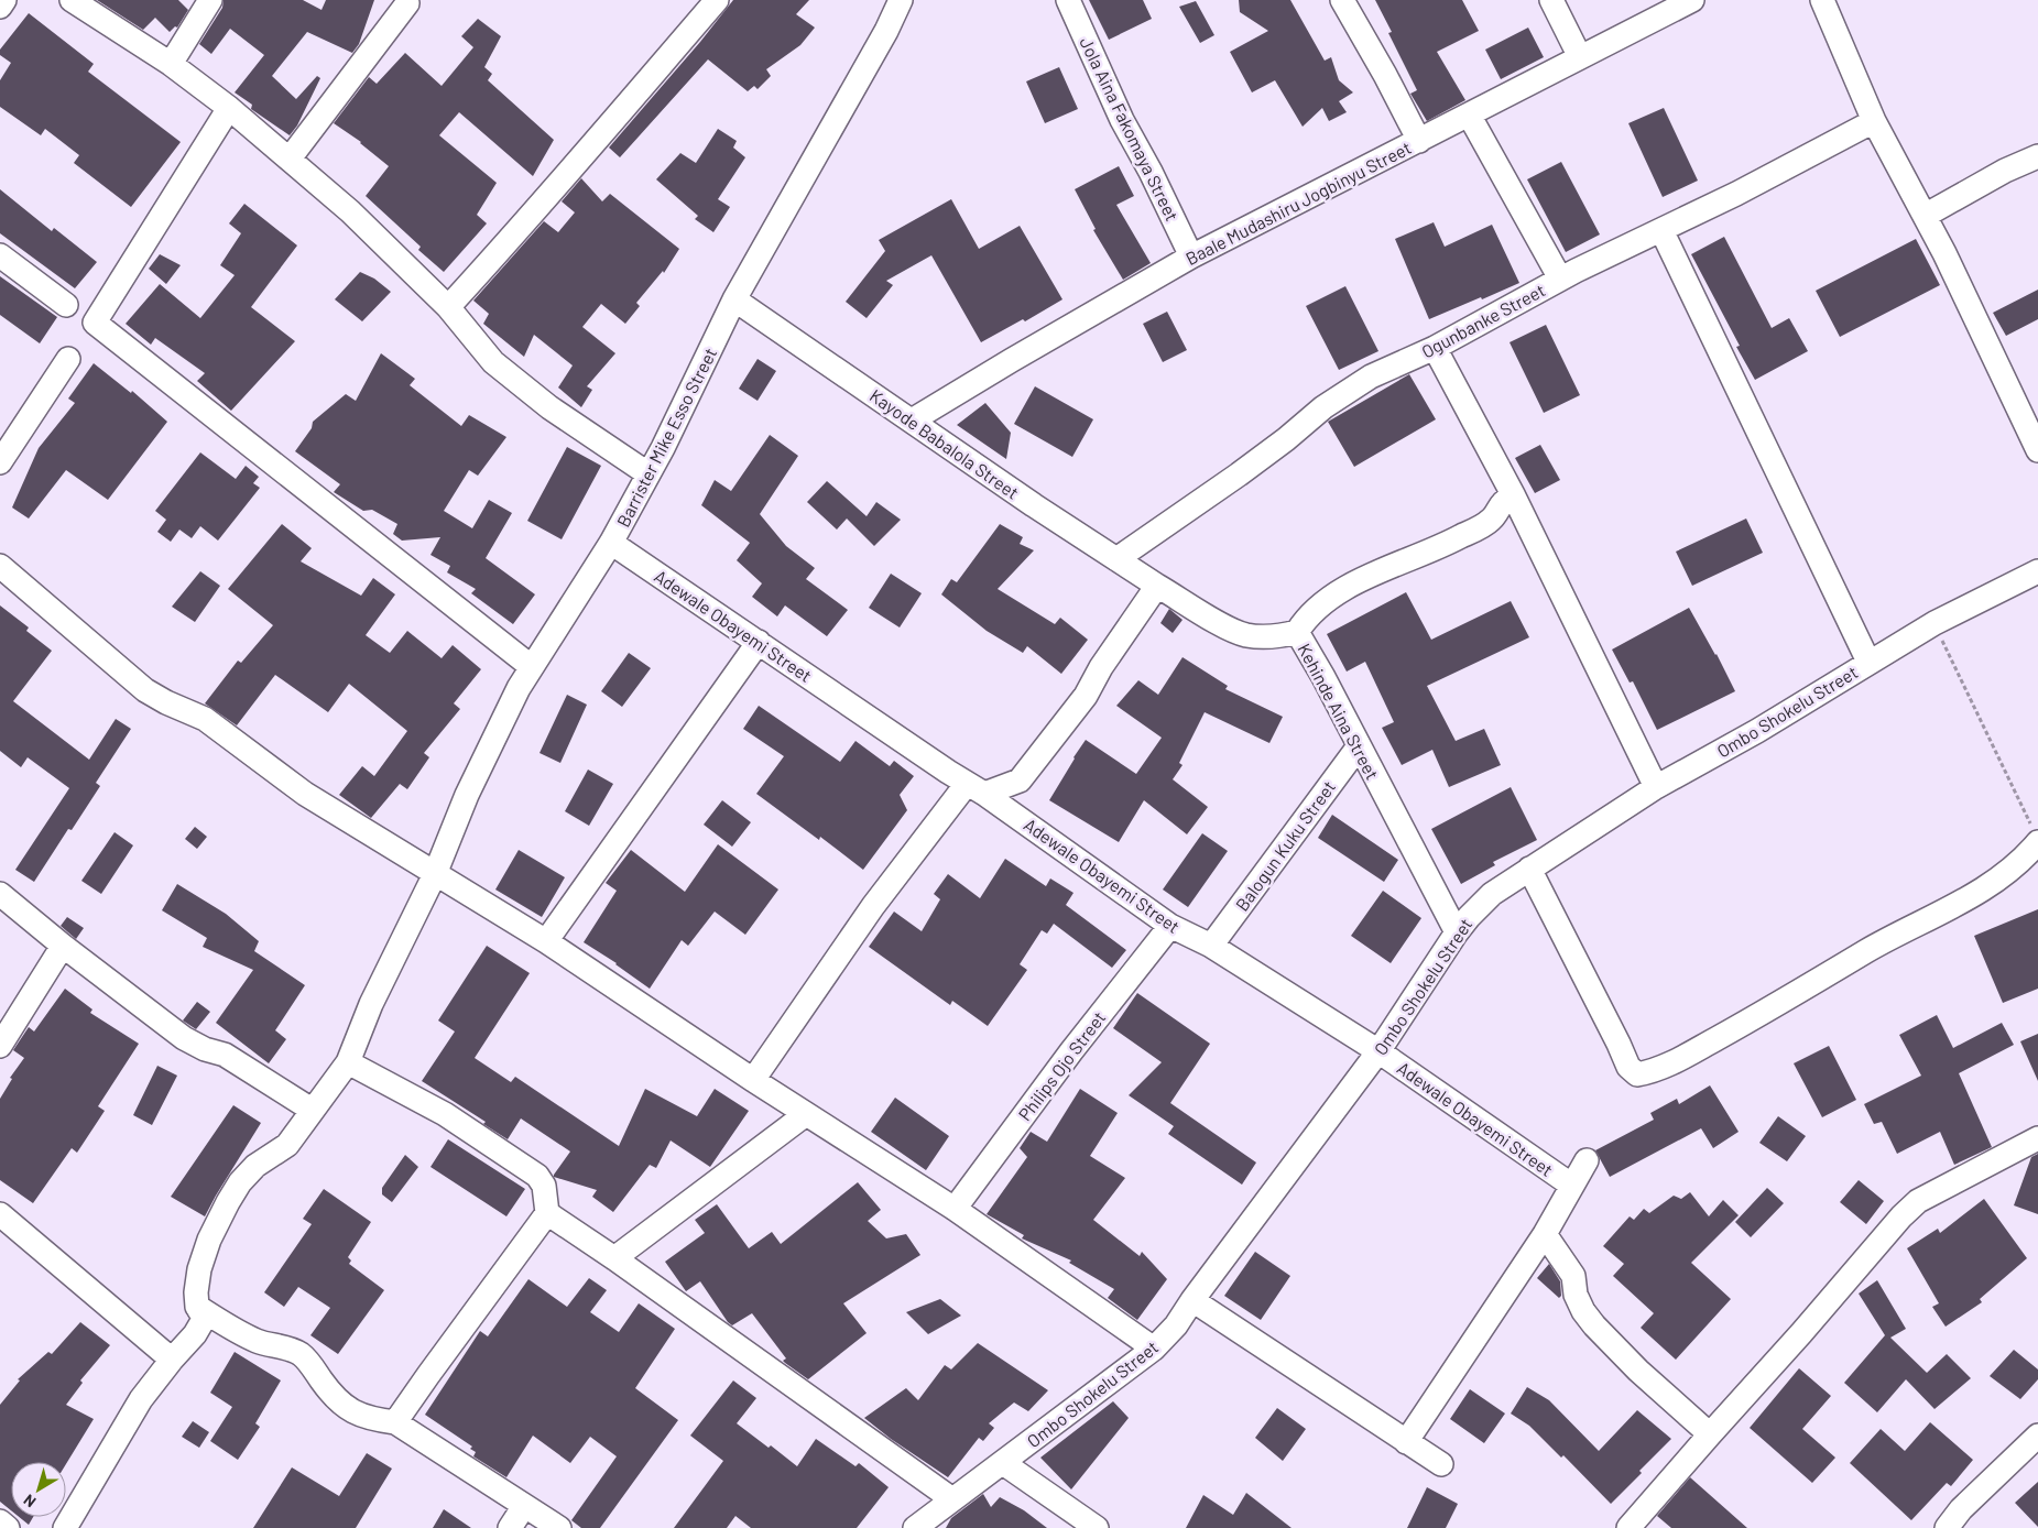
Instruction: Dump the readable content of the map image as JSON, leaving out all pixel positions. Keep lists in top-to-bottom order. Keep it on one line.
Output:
{"streets":{"street":["Jola Aina Fakomaya Street","Baale Mudashiru Jogbinyu Street","Ogunbanke Street","Barrister Mike Esso Street","Kayode Babalola Street","Adewale Obayemi Street","Kehinde Aina Street","Ombo Shokelu Street","Balogun Kuku Street","Philips Ojo Street"]},"crossings":[["Jola Aina Fakomaya Street","Baale Mudashiru Jogbinyu Street"],["Baale Mudashiru Jogbinyu Street","Kayode Babalola Street"],["Ogunbanke Street","Kayode Babalola Street"],["Barrister Mike Esso Street","Kayode Babalola Street"],["Barrister Mike Esso Street","Adewale Obayemi Street"],["Kayode Babalola Street","Kehinde Aina Street"],["Adewale Obayemi Street","Ombo Shokelu Street"],["Adewale Obayemi Street","Balogun Kuku Street"],["Adewale Obayemi Street","Philips Ojo Street"],["Kehinde Aina Street","Ombo Shokelu Street"],["Kehinde Aina Street","Balogun Kuku Street"]],"north":"bottom left"}
